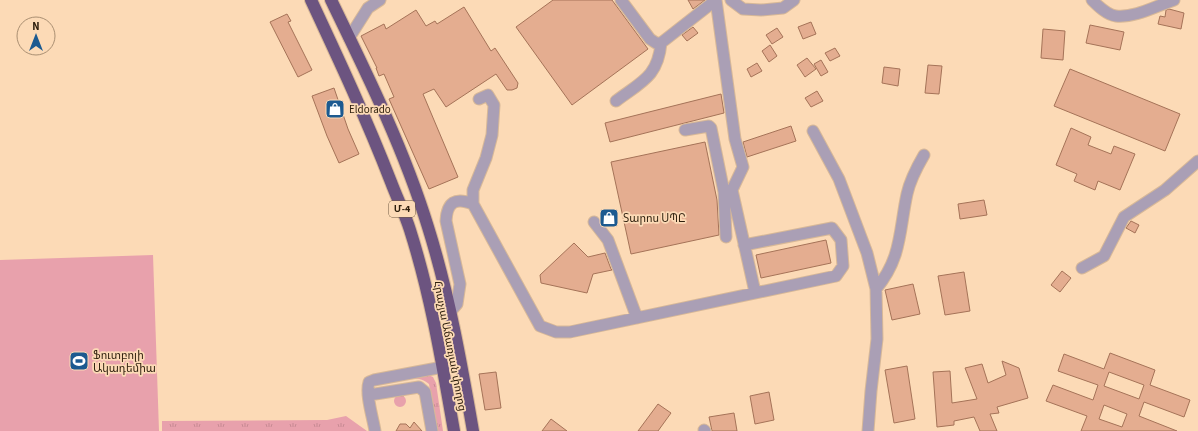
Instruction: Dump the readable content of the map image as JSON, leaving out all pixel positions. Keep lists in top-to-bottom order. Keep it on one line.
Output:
{"streets":{"highway":["Մ-4","Հրաչյա Աճառյան փողոց"]},"places":{"shop":["Eldorado","Տարոս ՍՊԸ"],"sports":["Ֆուտբոլի Ակադեմիա"]},"north":"top"}
